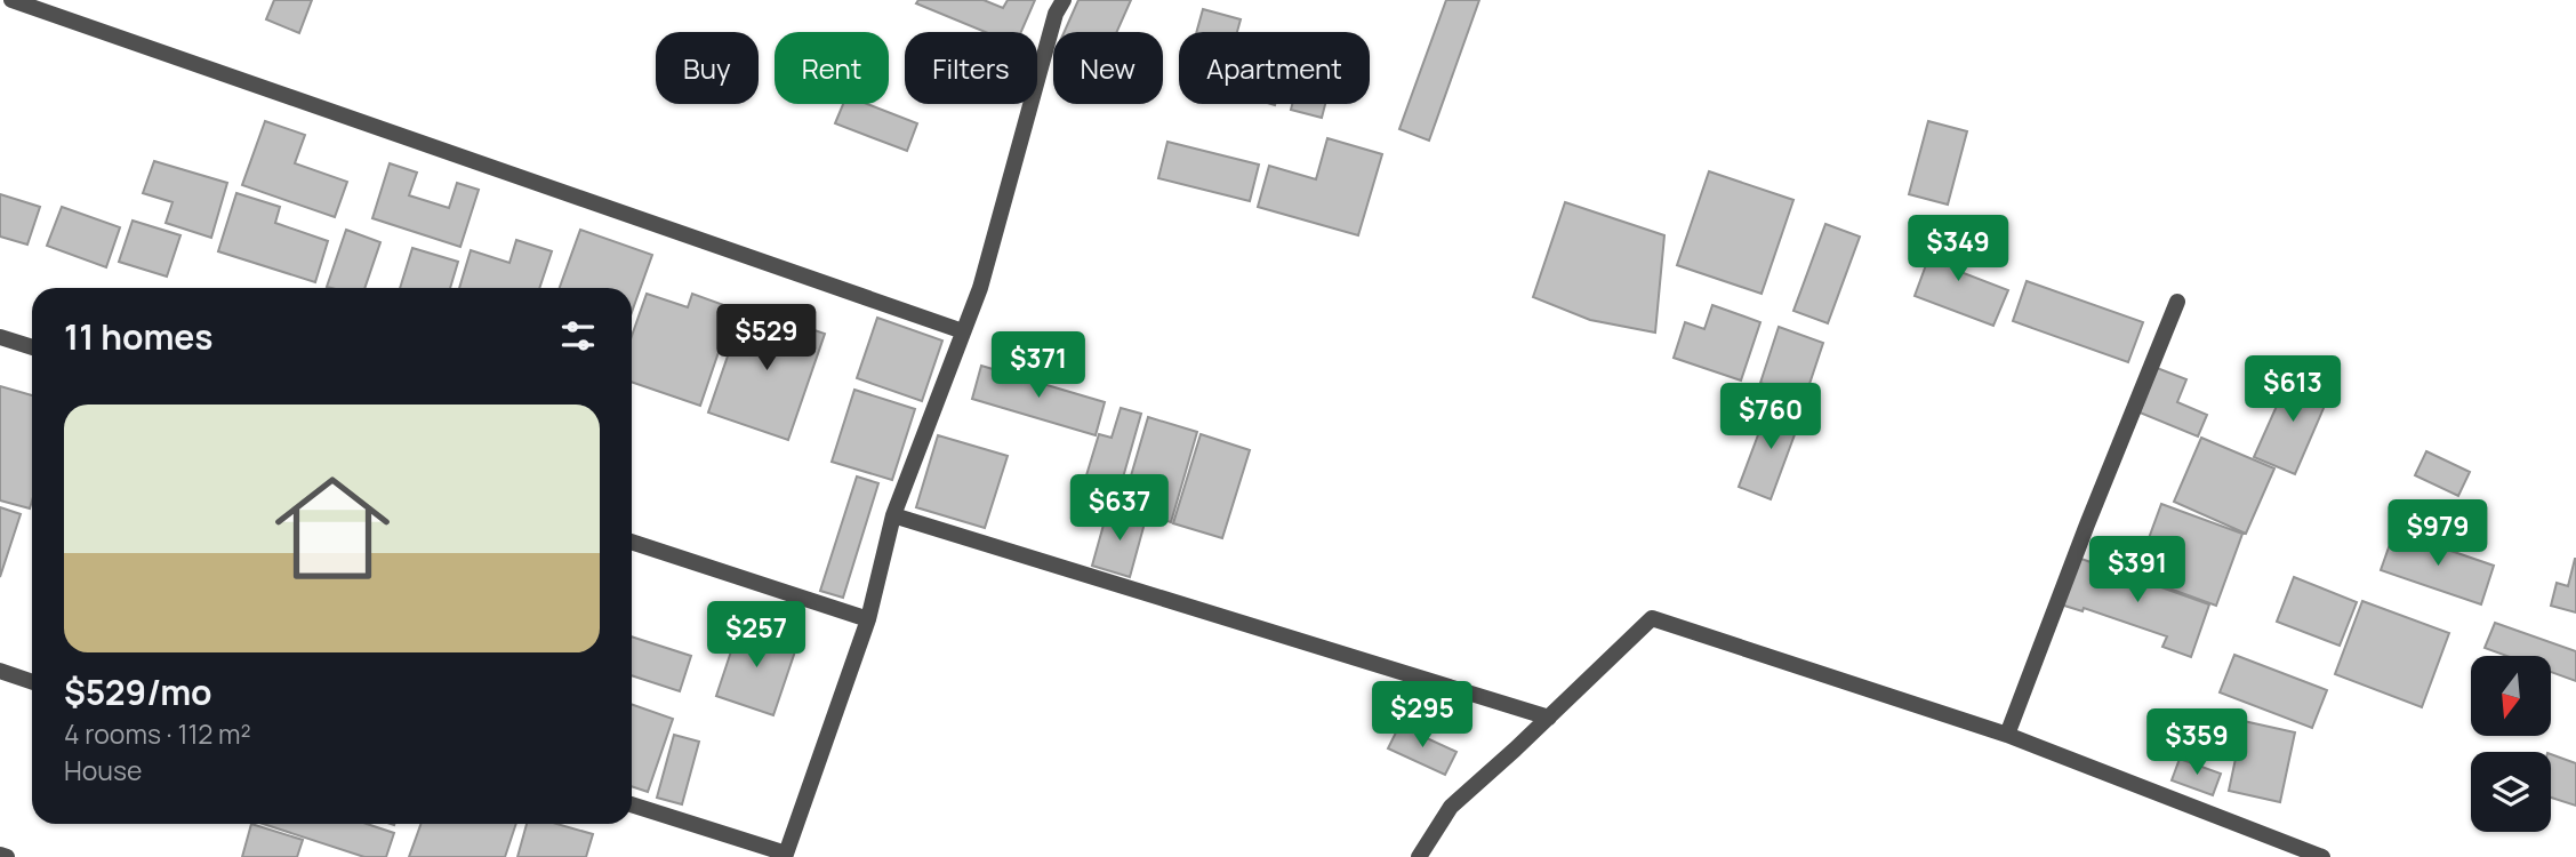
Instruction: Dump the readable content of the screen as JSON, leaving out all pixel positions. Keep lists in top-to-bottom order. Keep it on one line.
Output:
{"north":"bottom","page":{"chip":["Buy","Rent","Filters","New","Apartment"],"price":["$349","$529","$371","$613","$760","$637","$979","$391","$257","$295","$359"],"heading":"11 homes","list":[{"name":"$529/mo","note":"4 rooms · 112 m² · House"}]}}
